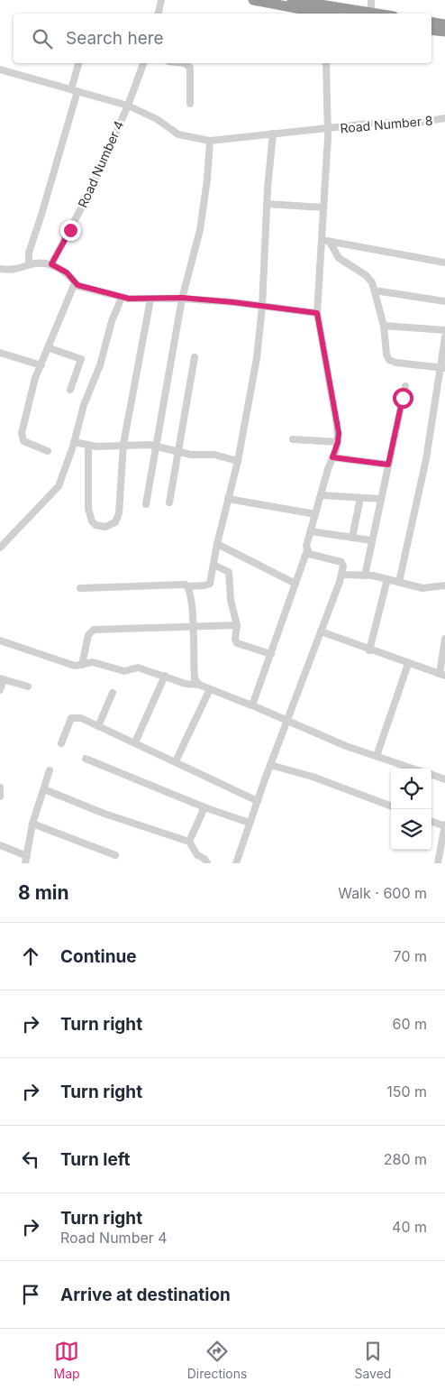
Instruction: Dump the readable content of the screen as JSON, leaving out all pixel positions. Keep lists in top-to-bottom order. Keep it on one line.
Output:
{"streets":{"street":["Road Number 8","Road Number 4"]},"crossings":[["Road Number 8","Road Number 4"]],"page":{"search":"Search here","heading":["8 min","Walk · 600 m"],"list":[["Continue","70 m"],["Turn right","60 m"],["Turn right","150 m"],["Turn left","280 m"],["Turn right","Road Number 4","40 m"],"Arrive at destination"],"nav":["Map","Directions","Saved"]}}
